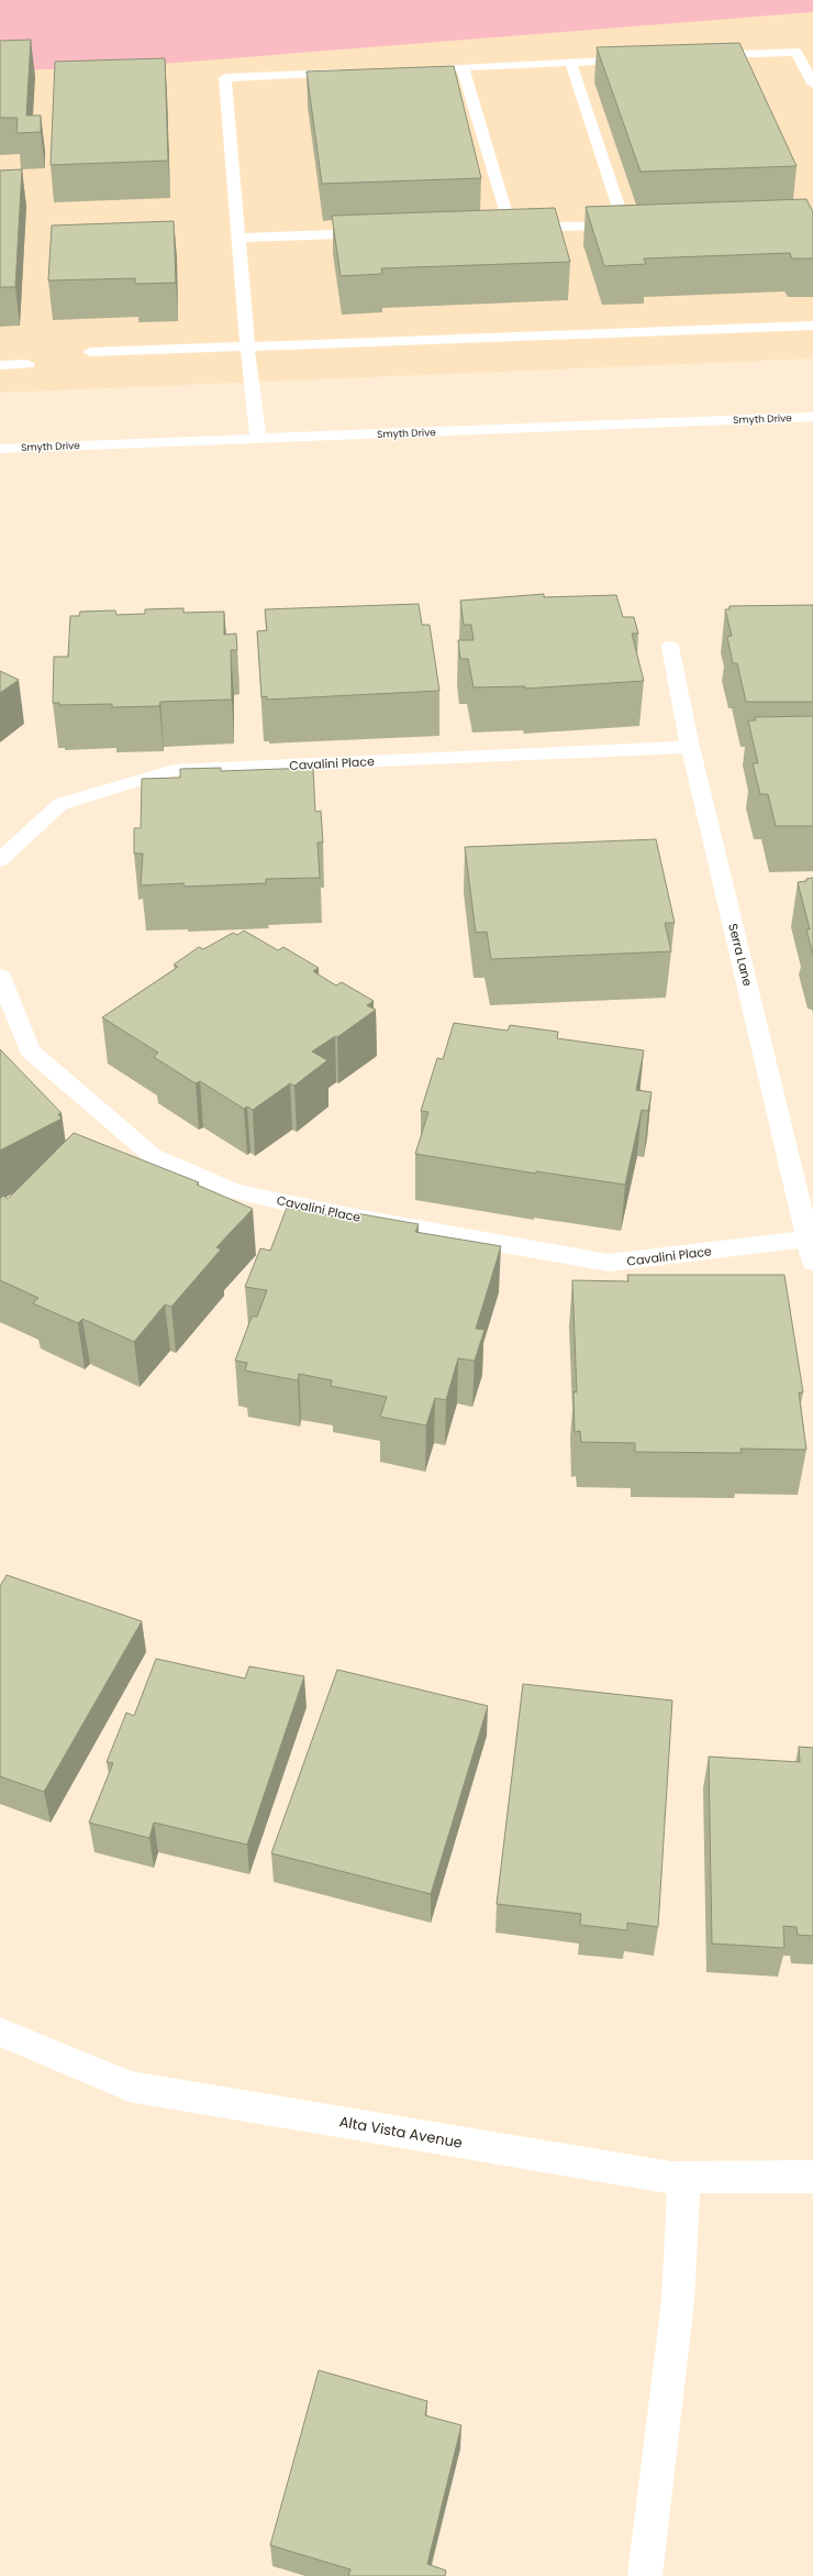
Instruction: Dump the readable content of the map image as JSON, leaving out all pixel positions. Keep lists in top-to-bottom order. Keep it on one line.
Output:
{"streets":{"street":["Smyth Drive","Cavalini Place","Serra Lane","Alta Vista Avenue"]},"crossings":[["Cavalini Place","Serra Lane"]]}
